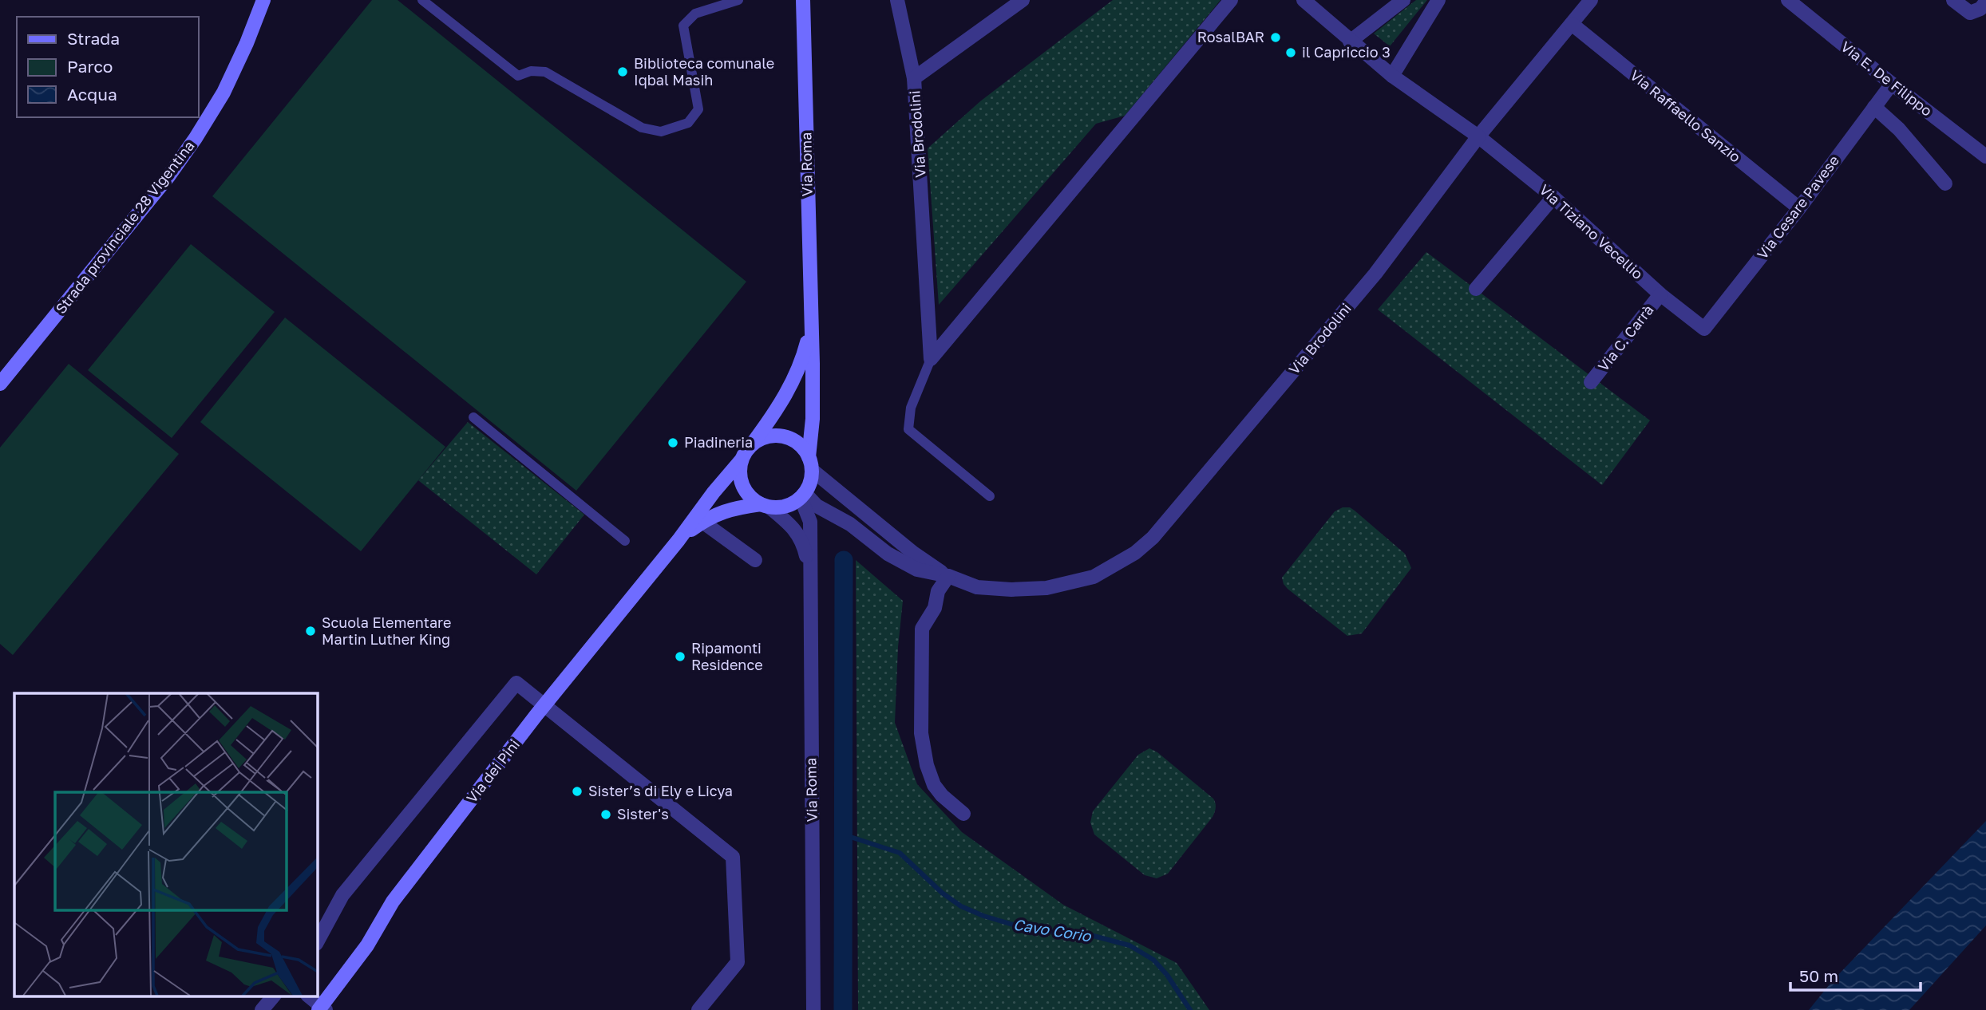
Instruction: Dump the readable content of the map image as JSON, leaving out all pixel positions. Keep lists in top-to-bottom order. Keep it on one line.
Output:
{"streets":{"street":["Via E. De Filippo","Via Raffaello Sanzio","Via Brodolini","Via Roma","Via Cesare Pavese","Strada provinciale 28 Vigentina","Via Tiziano Vecellio","Via C. Carrà","Via dei Pini"]},"crossings":[["Via E. De Filippo","Via Cesare Pavese"],["Via Raffaello Sanzio","Via Brodolini"],["Via Raffaello Sanzio","Via Cesare Pavese"],["Via Brodolini","Via Roma"],["Via Brodolini","Via Tiziano Vecellio"],["Via Brodolini","Via dei Pini"],["Via Roma","Via dei Pini"],["Via Cesare Pavese","Via Tiziano Vecellio"],["Via Tiziano Vecellio","Via C. Carrà"]],"water":["Cavo Corio"],"places":["RosalBAR","il Capriccio 3","Biblioteca comunale Iqbal Masih","Piadineria","Scuola Elementare Martin Luther King","Ripamonti Residence","Sister’s di Ely e Licya","Sister's"],"legend":["Strada","Parco","Acqua"],"scale_bar":"50 m"}
